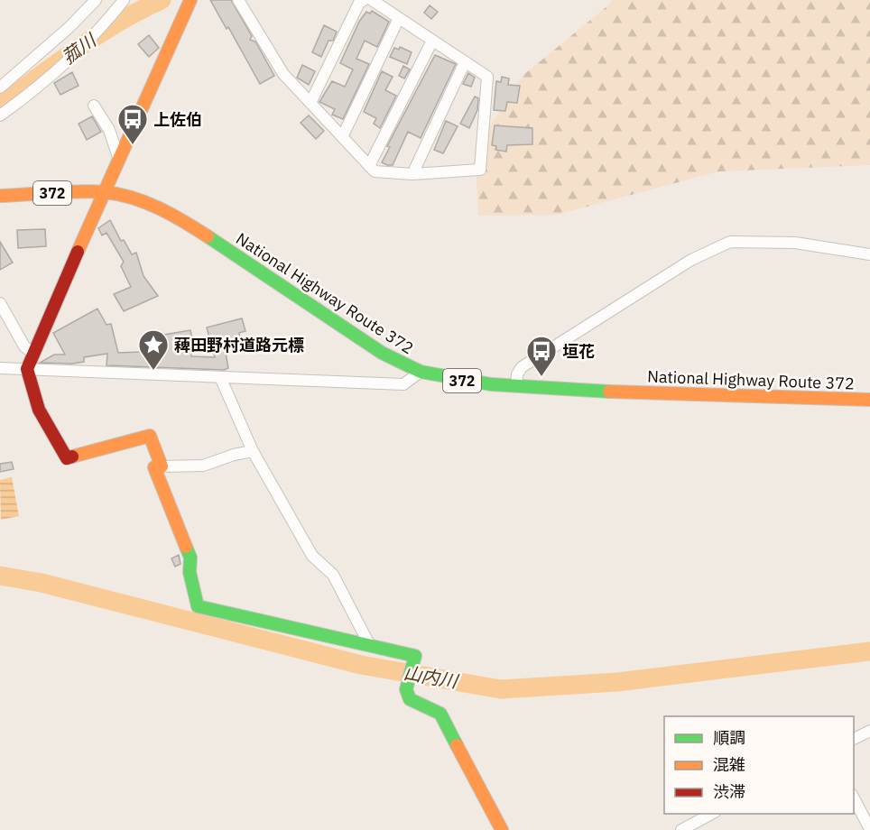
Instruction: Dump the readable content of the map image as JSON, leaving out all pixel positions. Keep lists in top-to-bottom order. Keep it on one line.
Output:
{"streets":{"main road":["372","National Highway Route 372"]},"water":["菰川","山内川"],"places":{"bus stop":["上佐伯","垣花"],"place":["薭田野村道路元標"]},"legend":["順調","混雑","渋滞"]}
